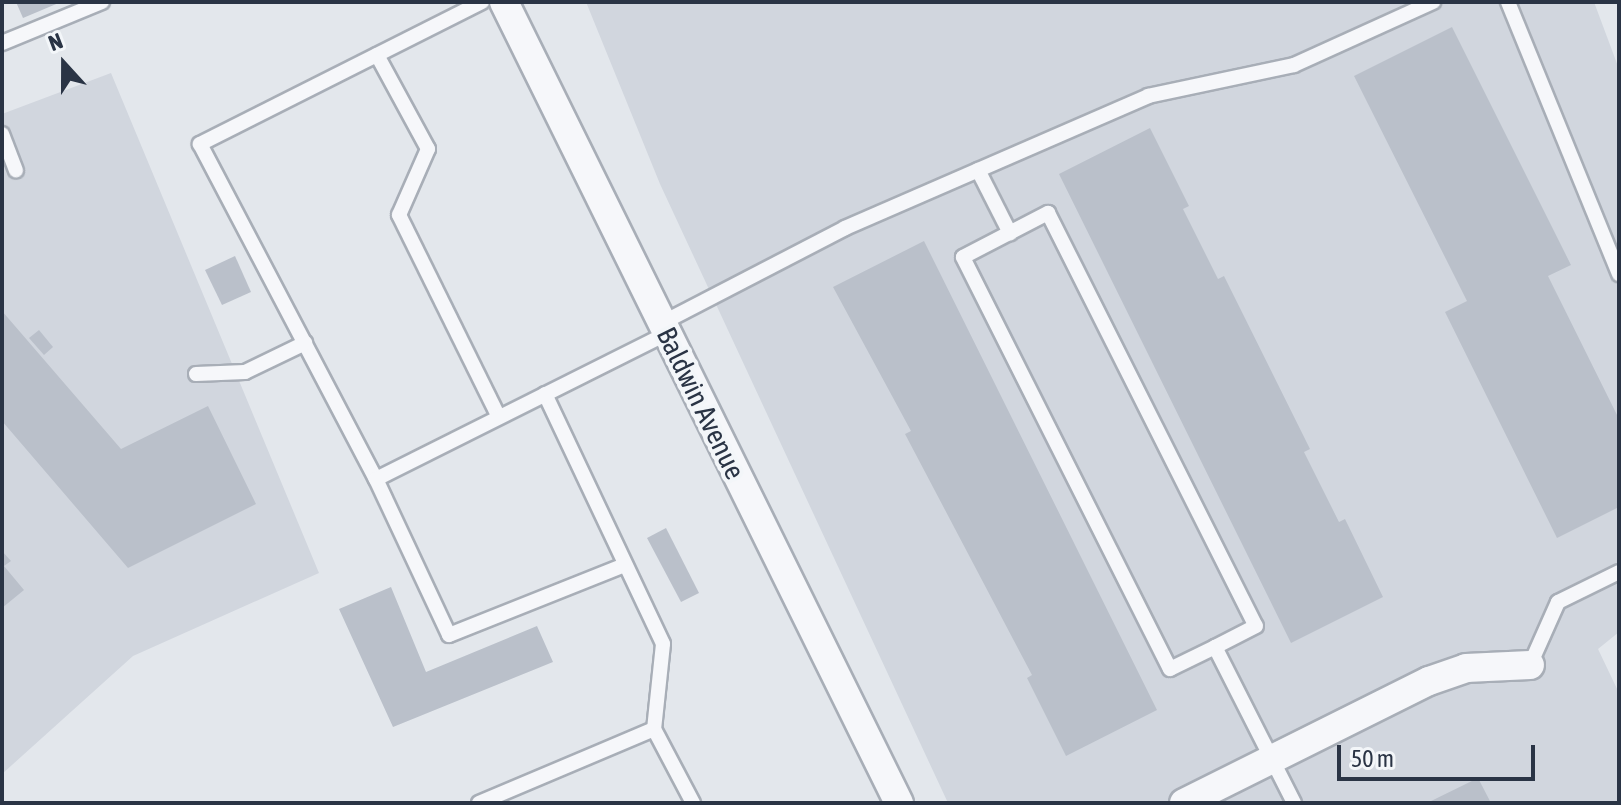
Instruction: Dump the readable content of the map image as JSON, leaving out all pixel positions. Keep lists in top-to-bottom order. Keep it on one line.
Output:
{"streets":{"street":["Baldwin Avenue"]},"scale_bar":"50 m","north":"top"}
